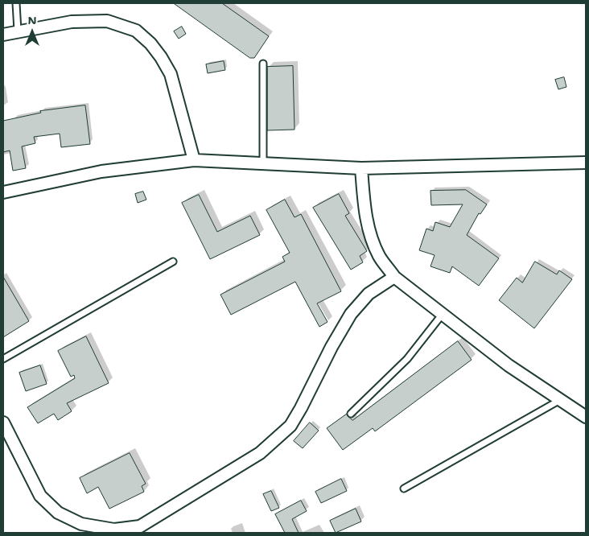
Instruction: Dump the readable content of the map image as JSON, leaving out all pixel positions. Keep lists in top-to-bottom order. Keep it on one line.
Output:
{"north":"top"}
